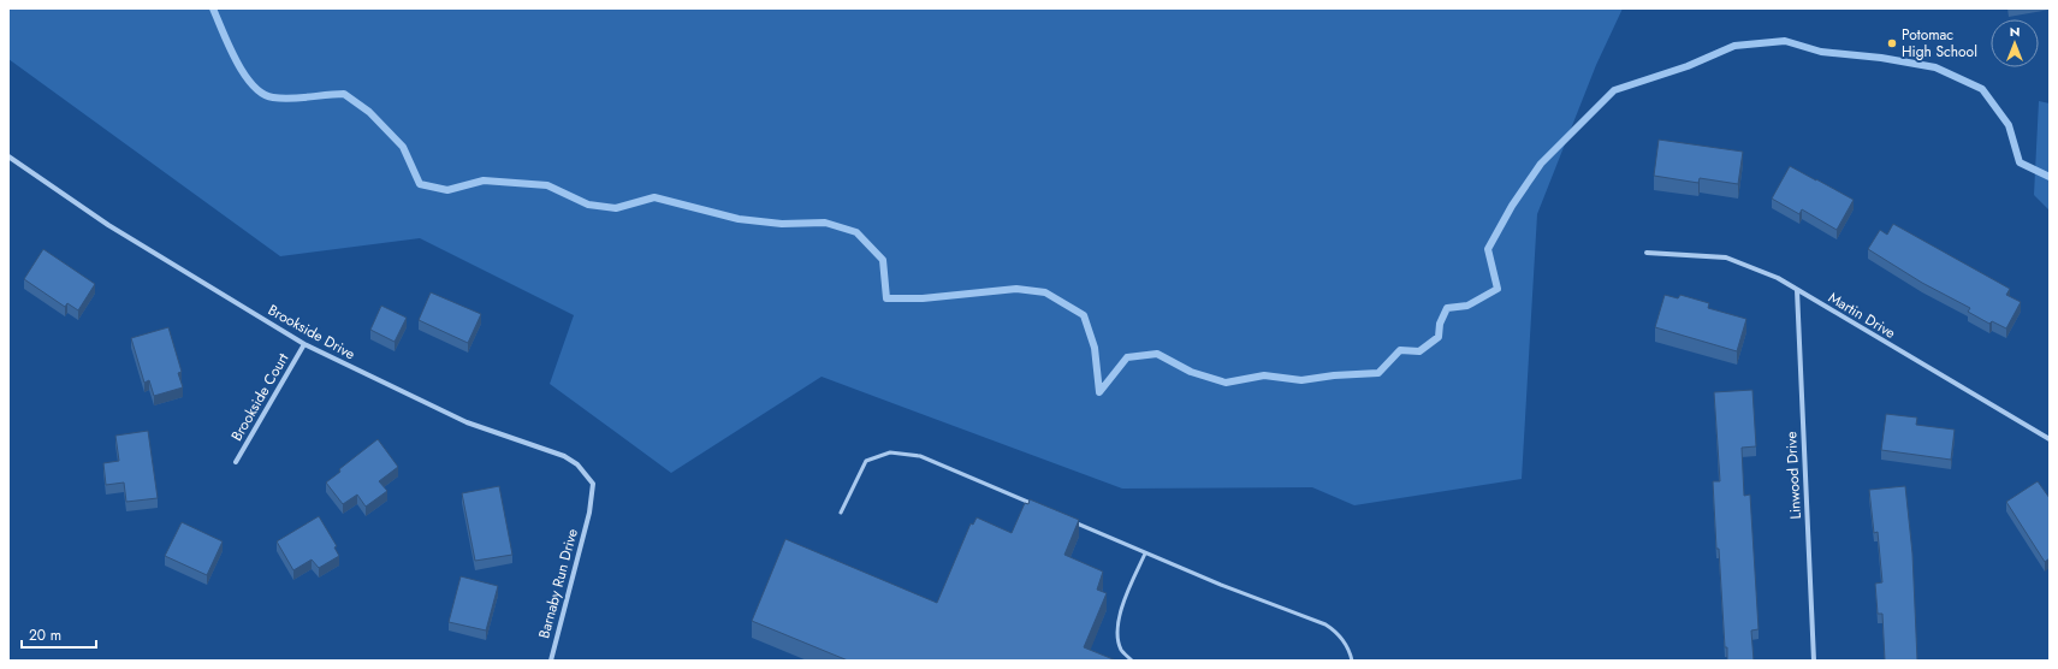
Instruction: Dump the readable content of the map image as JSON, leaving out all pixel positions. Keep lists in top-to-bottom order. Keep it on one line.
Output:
{"streets":{"street":["Martin Drive","Brookside Drive","Brookside Court","Linwood Drive","Barnaby Run Drive"]},"crossings":[["Martin Drive","Linwood Drive"],["Brookside Drive","Brookside Court"],["Brookside Drive","Barnaby Run Drive"]],"places":["Potomac High School"],"scale_bar":"20 m","north":"top"}
